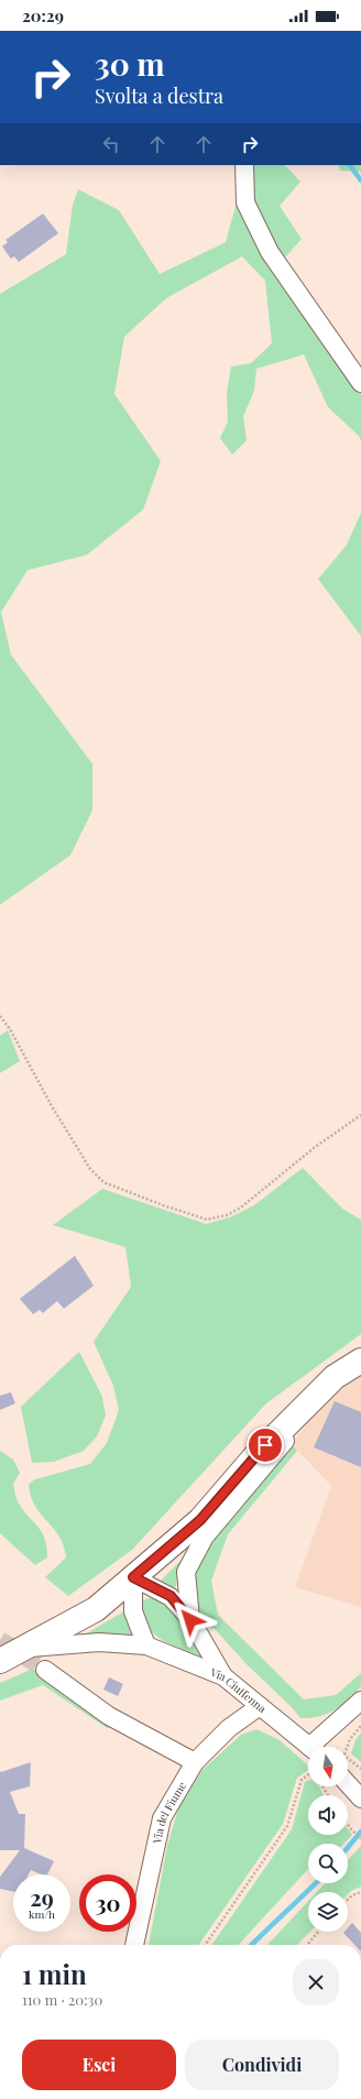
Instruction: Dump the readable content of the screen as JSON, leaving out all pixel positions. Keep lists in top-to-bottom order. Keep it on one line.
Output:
{"streets":{"street":["Via Ciuffenna","Via del Fiume"]},"crossings":[["Via Ciuffenna","Via del Fiume"]],"north":"bottom","page":{"status":"20:29","turn":["30 m","Svolta a destra"],"speed":"29 km/h","limit":"30","heading":["1 min","110 m · 20:30"],"buttons":["Esci","Condividi"]}}
